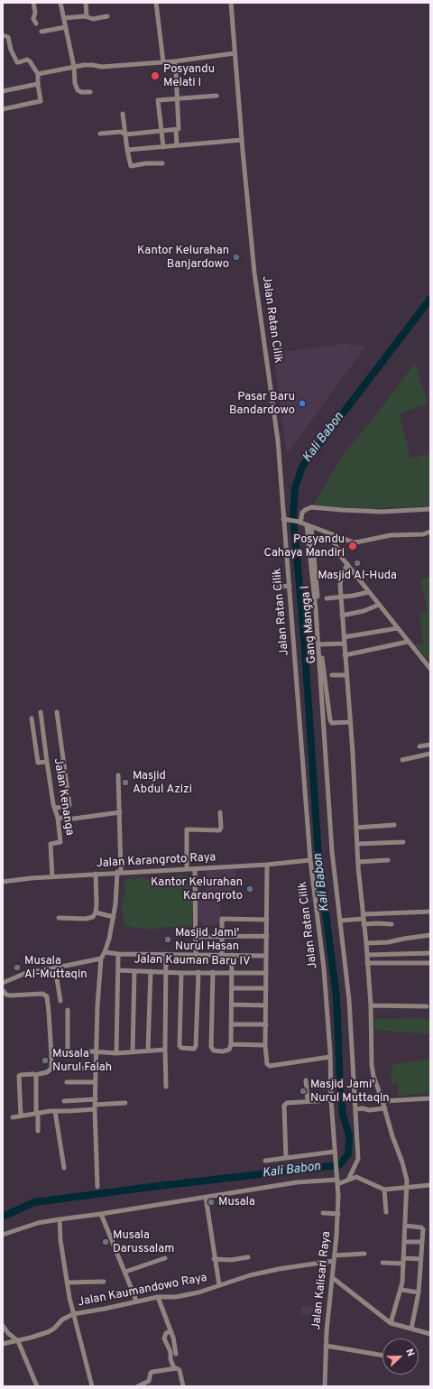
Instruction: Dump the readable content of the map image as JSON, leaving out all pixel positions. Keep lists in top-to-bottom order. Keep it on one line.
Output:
{"streets":{"street":["Jalan Ratan Cilik","Gang Mangga I","Jalan Kenanga","Jalan Karangroto Raya","Jalan Kauman Baru IV","Jalan Kalisari Raya","Jalan Kaumandowo Raya"]},"crossings":[["Jalan Ratan Cilik","Jalan Karangroto Raya"],["Jalan Ratan Cilik","Jalan Kalisari Raya"],["Jalan Kenanga","Jalan Karangroto Raya"],["Jalan Kalisari Raya","Jalan Kaumandowo Raya"]],"water":["Kali Babon"],"places":["Posyandu Melati I","Kantor Kelurahan Banjardowo","Pasar Baru Bandardowo","Posyandu Cahaya Mandiri","Masjid Al-Huda","Masjid Abdul Azizi","Kantor Kelurahan Karangroto","Masjid Jami' Nurul Hasan","Musala Al-Muttaqin","Musala Nurul Falah","Masjid Jami' Nurul Muttaqin","Musala","Musala Darussalam"],"north":"right"}
